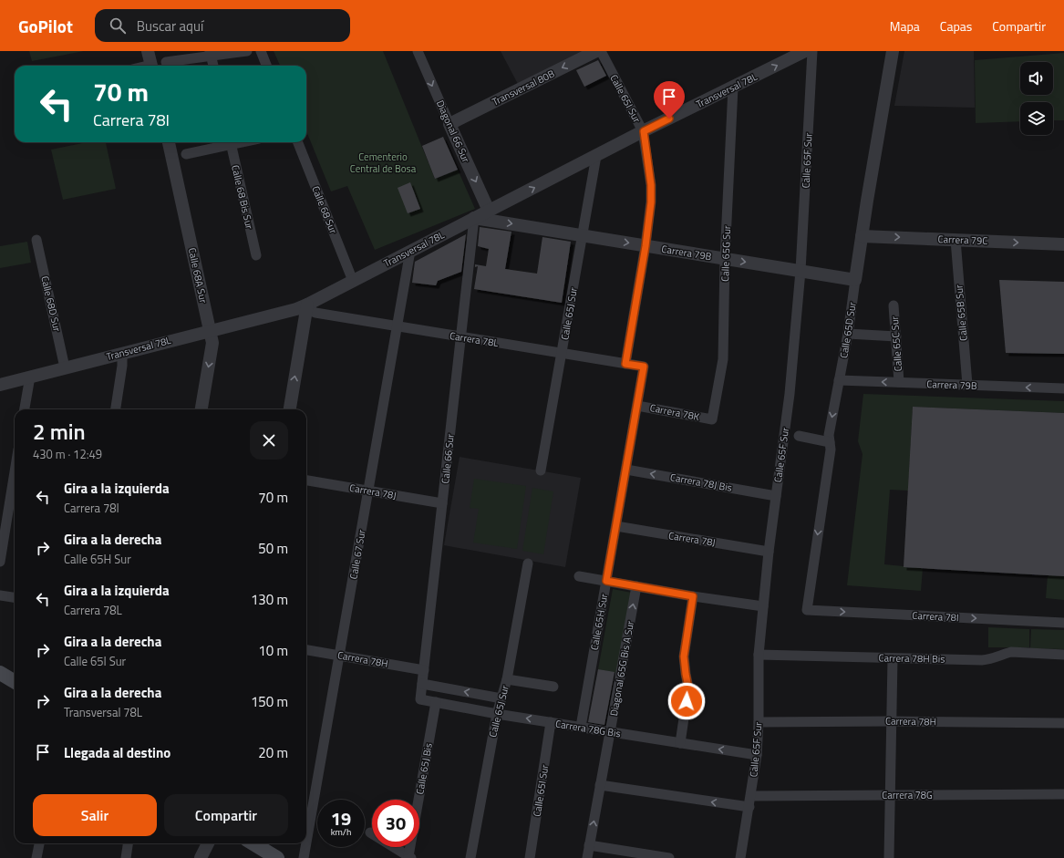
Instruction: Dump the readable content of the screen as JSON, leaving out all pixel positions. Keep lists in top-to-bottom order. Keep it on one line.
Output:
{"streets":{"street":["Transversal 80B","Transversal 78L","Calle 65I Sur","Diagonal 66 Sur","Calle 65F Sur","Calle 68 Bis Sur","Calle 68 Sur","Carrera 79C","Carrera 79B","Calle 65G Sur","Calle 68A Sur","Calle 68D Sur","Calle 65B Sur","Calle 65J Sur","Calle 65D Sur","Carrera 78L","Calle 65C Sur","Carrera 78K","Calle 66 Sur","Carrera 78J Bis","Carrera 78J","Calle 67 Sur","Carrera 78I","Calle 65H Sur","Carrera 78H Bis","Carrera 78H","Diagonal 65G Bis A Sur","Carrera 78G Bis","Calle 65J Bis","Carrera 78G"]},"crossings":[["Transversal 80B","Diagonal 66 Sur"],["Transversal 78L","Calle 65I Sur"],["Transversal 78L","Diagonal 66 Sur"],["Transversal 78L","Calle 65F Sur"],["Transversal 78L","Calle 68 Sur"],["Transversal 78L","Carrera 79B"],["Transversal 78L","Calle 65G Sur"],["Transversal 78L","Calle 68A Sur"],["Transversal 78L","Calle 68D Sur"],["Transversal 78L","Calle 65J Sur"],["Transversal 78L","Carrera 78L"],["Transversal 78L","Calle 66 Sur"],["Transversal 78L","Calle 67 Sur"],["Calle 65I Sur","Carrera 79B"],["Calle 65I Sur","Carrera 78L"],["Calle 65I Sur","Carrera 78G Bis"],["Calle 65F Sur","Carrera 79B"],["Calle 65F Sur","Carrera 78J Bis"],["Calle 65F Sur","Carrera 78J"],["Calle 65F Sur","Carrera 78H Bis"],["Calle 65F Sur","Carrera 78H"],["Calle 65F Sur","Carrera 78G Bis"],["Calle 65F Sur","Carrera 78G"],["Carrera 79C","Calle 65B Sur"],["Carrera 79C","Calle 65D Sur"],["Carrera 79B","Calle 65G Sur"],["Carrera 79B","Calle 65B Sur"],["Carrera 79B","Calle 65J Sur"],["Carrera 79B","Calle 65D Sur"],["Carrera 79B","Calle 65C Sur"],["Carrera 79B","Calle 66 Sur"],["Calle 65G Sur","Carrera 78K"],["Calle 65J Sur","Carrera 78L"],["Calle 65J Sur","Carrera 78G Bis"],["Calle 65D Sur","Carrera 78I"],["Carrera 78L","Calle 66 Sur"],["Carrera 78L","Calle 67 Sur"],["Carrera 78L","Calle 65H Sur"],["Carrera 78K","Calle 65H Sur"],["Calle 66 Sur","Carrera 78J"],["Calle 66 Sur","Carrera 78H"],["Calle 66 Sur","Carrera 78G Bis"],["Carrera 78J Bis","Calle 65H Sur"],["Carrera 78J","Calle 67 Sur"],["Carrera 78J","Calle 65H Sur"],["Calle 67 Sur","Carrera 78H"],["Calle 65H Sur","Carrera 78G Bis"],["Diagonal 65G Bis A Sur","Carrera 78G Bis"],["Carrera 78G Bis","Calle 65J Bis"]],"one_way":["Transversal 80B","Diagonal 66 Sur","Carrera 79C","Calle 65D Sur","Carrera 78J Bis","Carrera 78I"],"parks":["Cementerio Central de Bosa"],"page":{"header":"GoPilot","search":"Buscar aquí","nav":["Mapa","Capas","Compartir"],"turn":["70 m","Carrera 78I"],"heading":["2 min","430 m · 12:49"],"list":[{"name":"Gira a la izquierda","note":"Carrera 78I","value":"70 m"},{"name":"Gira a la derecha","note":"Calle 65H Sur","value":"50 m"},{"name":"Gira a la izquierda","note":"Carrera 78L","value":"130 m"},{"name":"Gira a la derecha","note":"Calle 65I Sur","value":"10 m"},{"name":"Gira a la derecha","note":"Transversal 78L","value":"150 m"},{"name":"Llegada al destino","value":"20 m"}],"buttons":["Salir","Compartir"],"speed":"19 km/h","limit":"30"}}
